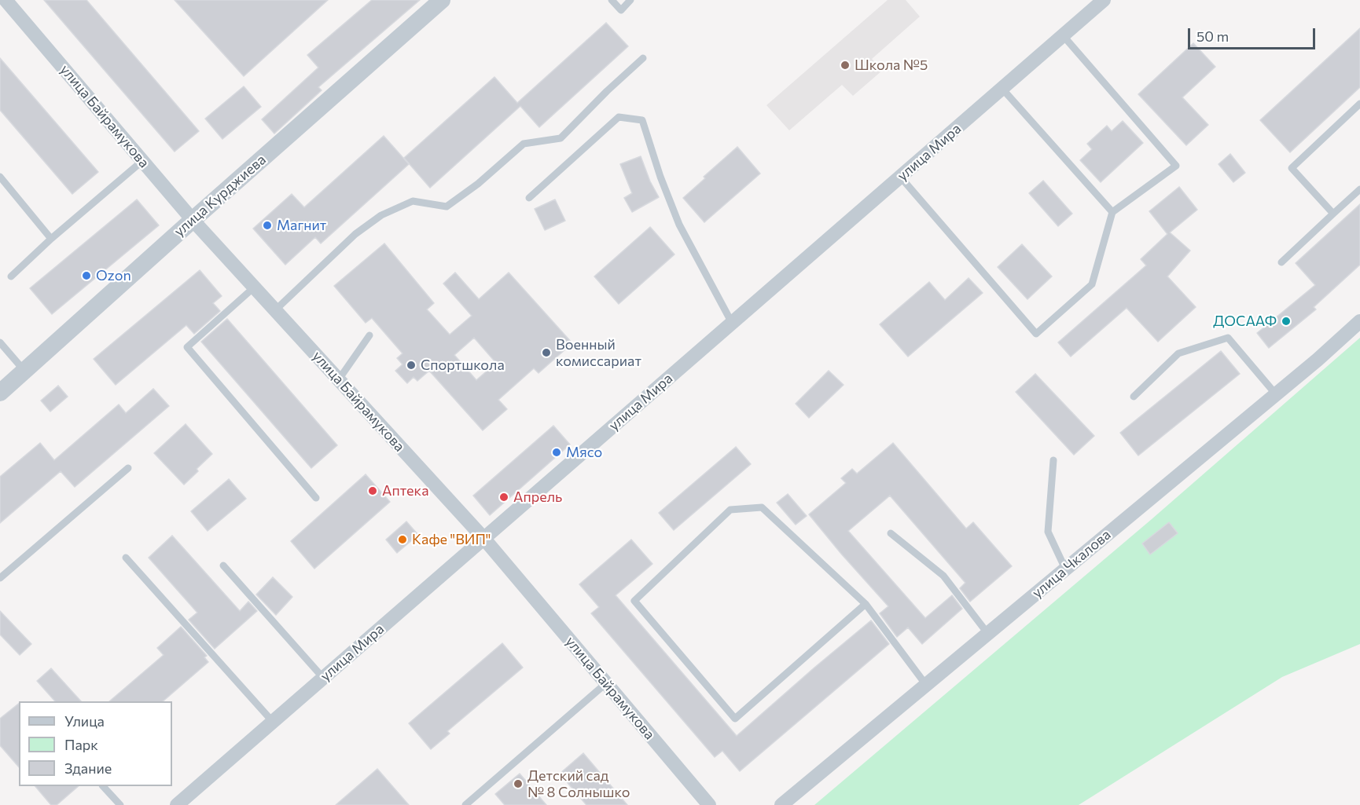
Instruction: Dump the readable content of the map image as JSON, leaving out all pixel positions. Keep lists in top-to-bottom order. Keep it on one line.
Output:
{"streets":{"street":["улица Байрамукова","улица Мира","улица Курджиева","улица Чкалова"]},"crossings":[["улица Байрамукова","улица Мира"],["улица Байрамукова","улица Курджиева"]],"places":["Школа №5","Магнит","Ozon","ДОСААФ","Военный комиссариат","Спортшкола","Мясо","Аптека","Апрель","Кафе \"ВИП\"","Детский сад № 8 Солнышко"],"legend":["Улица","Парк","Здание"],"scale_bar":"50 m"}
